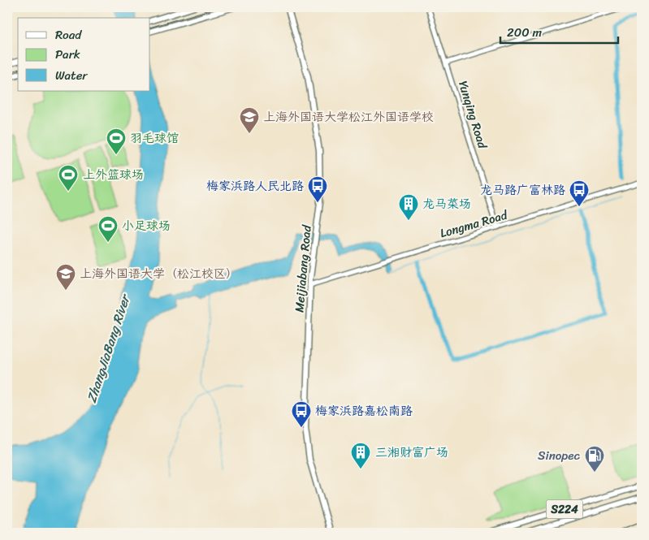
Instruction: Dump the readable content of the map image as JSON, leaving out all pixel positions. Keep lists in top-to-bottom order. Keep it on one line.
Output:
{"streets":{"main road":["Meijiabang Road","S224"],"street":["Yunqing Road","Longma Road"]},"crossings":[["Yunqing Road","Longma Road"],["Longma Road","Meijiabang Road"]],"water":["ZhangJiaBang River"],"places":{"school or university":["上海外国语大学松江外国语学校","上海外国语大学（松江校区）"],"sports":["羽毛球馆","上外篮球场","小足球场"],"bus stop":["梅家浜路人民北路","龙马路广富林路","梅家浜路嘉松南路"],"building":["龙马菜场","三湘财富广场"],"fuel station":["Sinopec"]},"legend":["Road","Park","Water"],"scale_bar":"200 m"}
